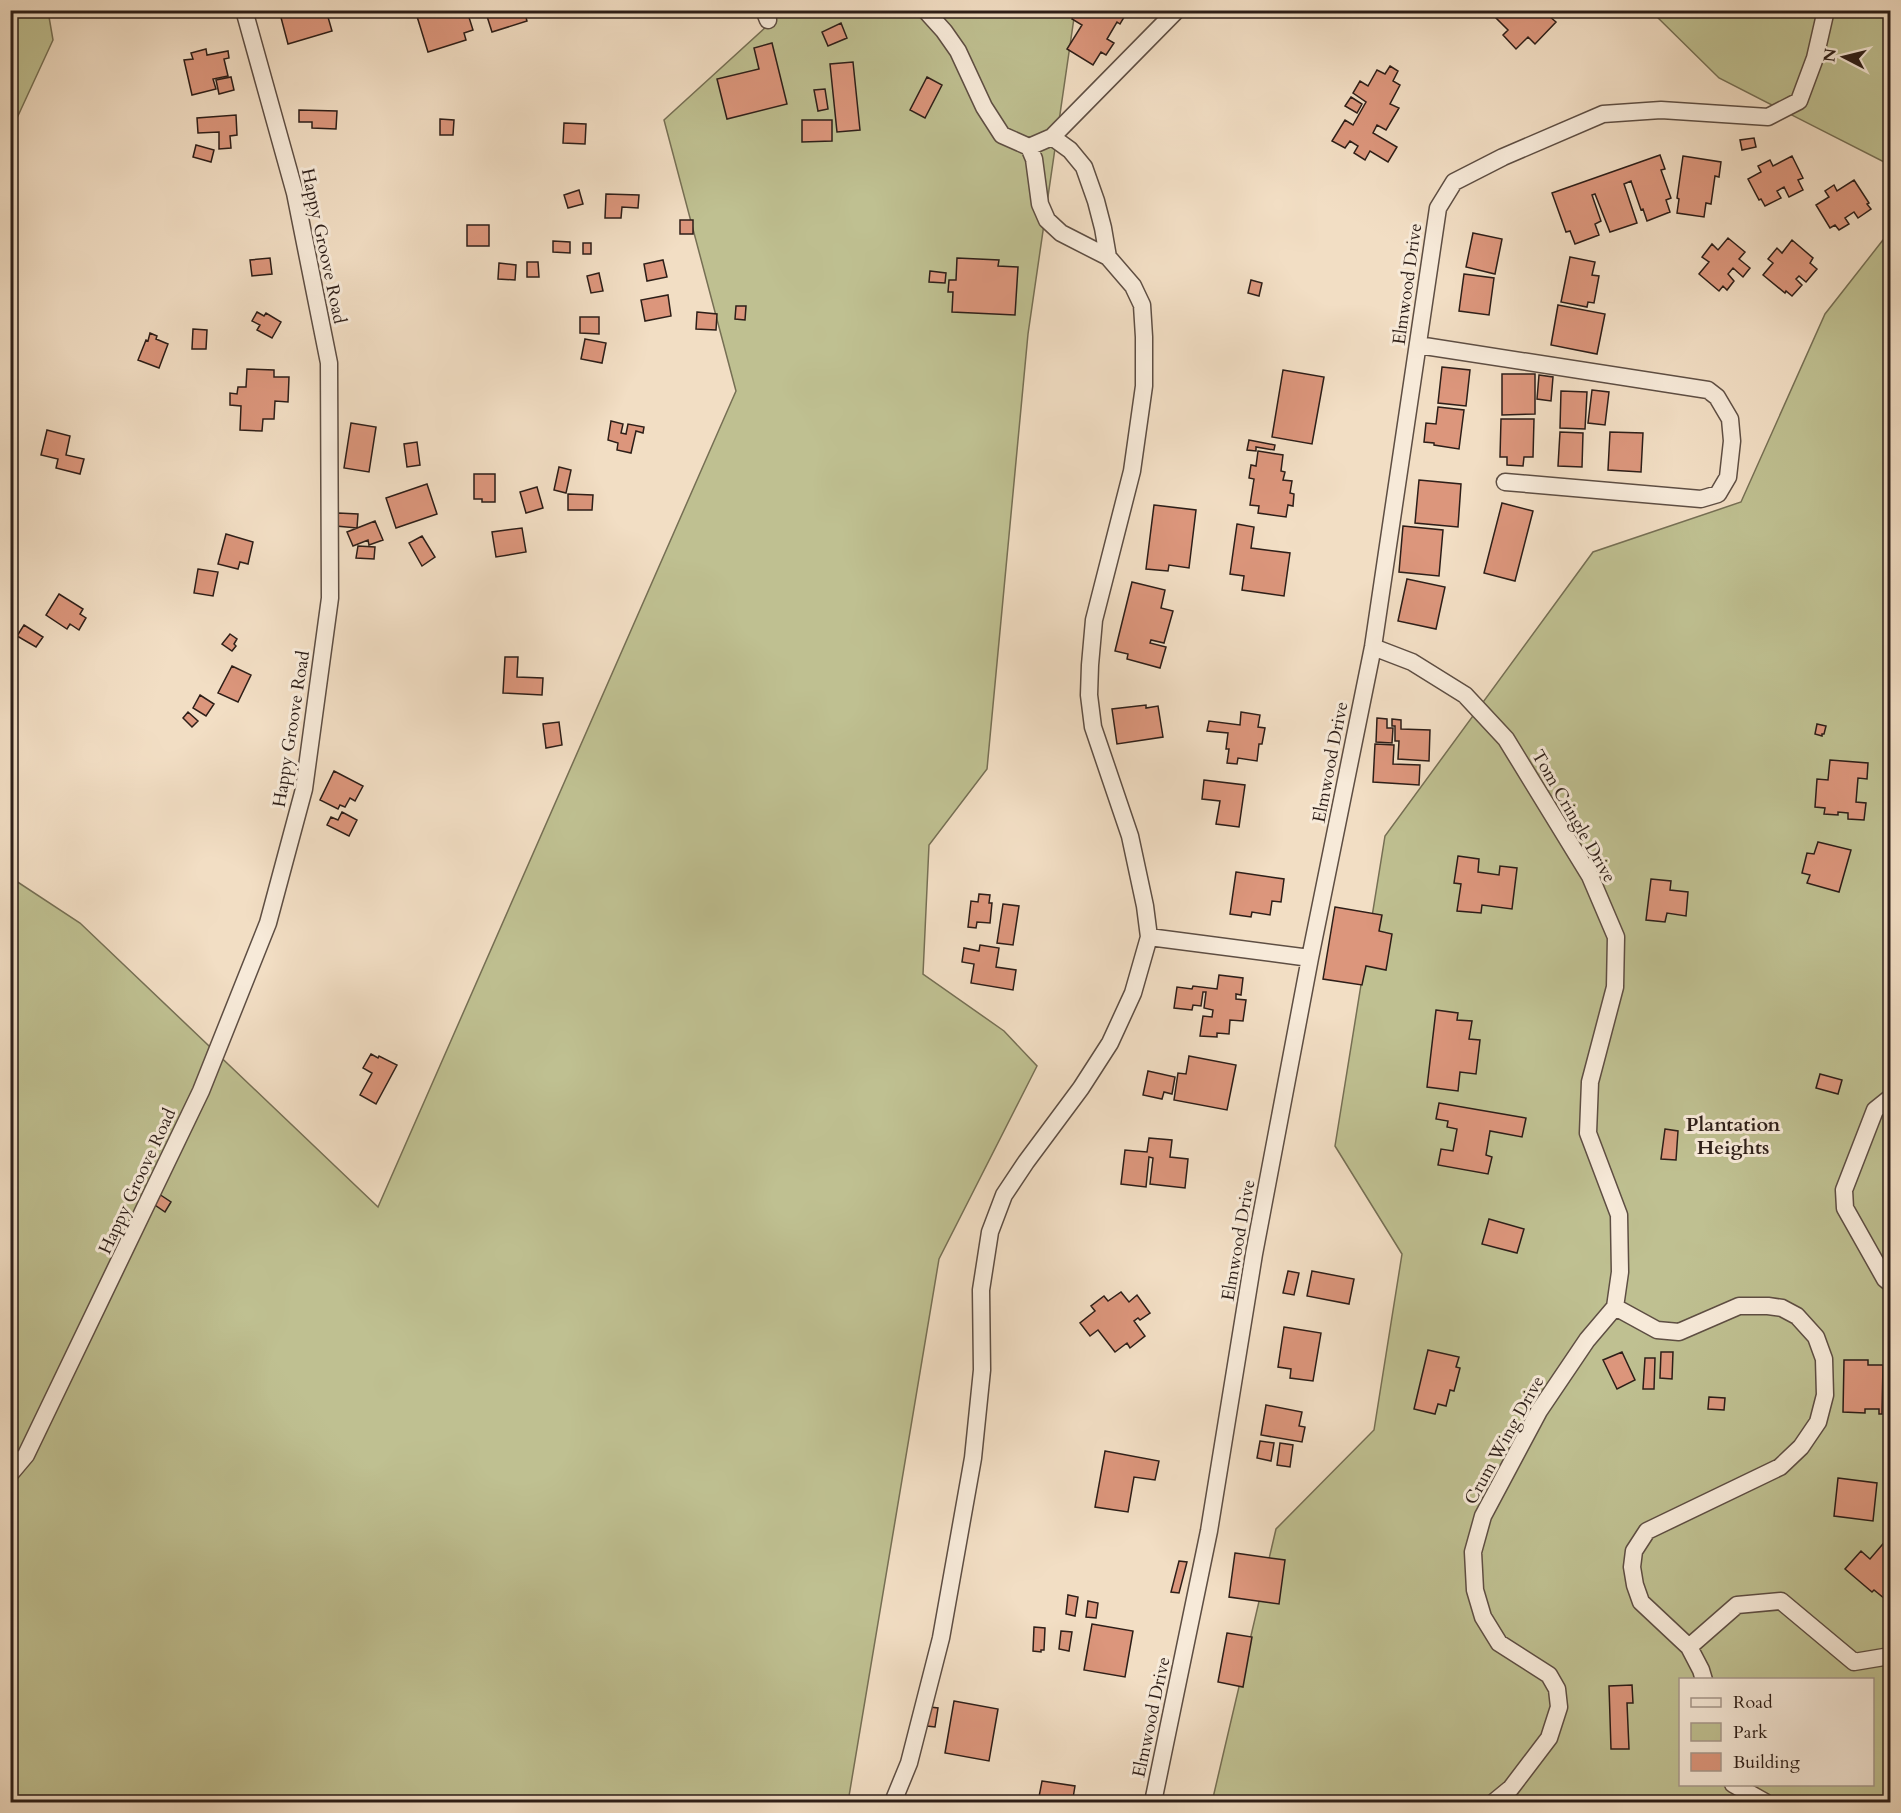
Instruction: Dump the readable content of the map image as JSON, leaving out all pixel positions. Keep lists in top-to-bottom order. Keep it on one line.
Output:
{"streets":{"street":["Happy Groove Road","Elmwood Drive","Tom Cringle Drive","Crum Wing Drive"]},"crossings":[["Elmwood Drive","Tom Cringle Drive"],["Tom Cringle Drive","Crum Wing Drive"]],"districts":["Plantation Heights"],"legend":["Road","Park","Building"],"north":"left"}
